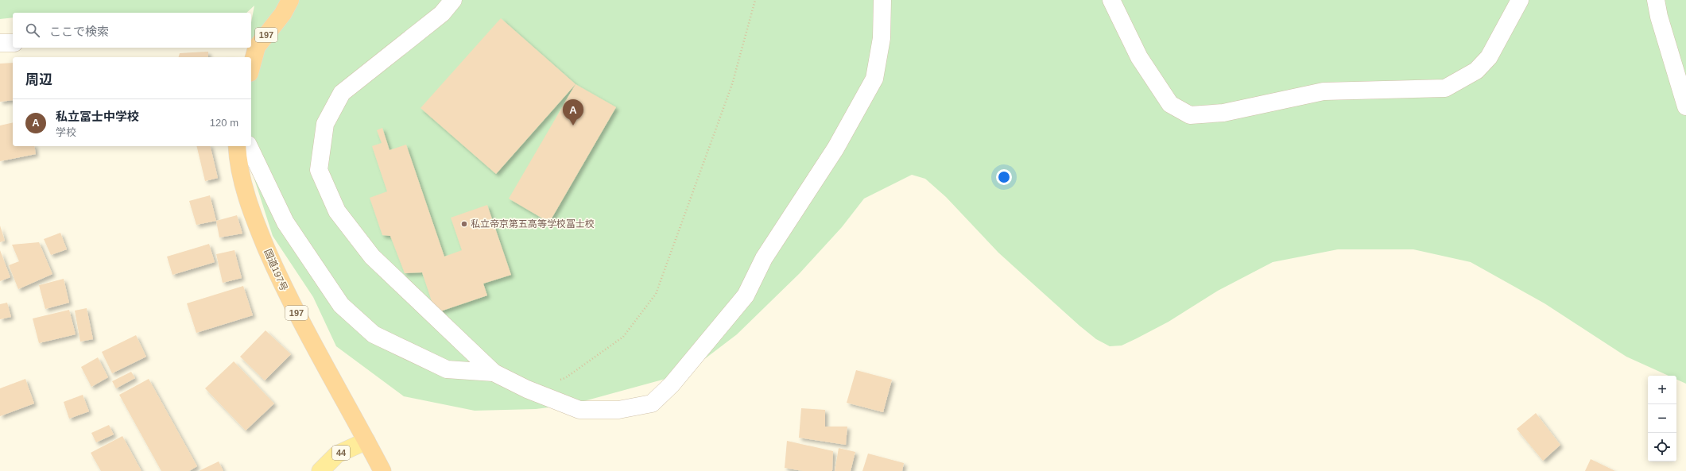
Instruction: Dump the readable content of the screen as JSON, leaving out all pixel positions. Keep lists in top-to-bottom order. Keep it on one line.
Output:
{"streets":{"highway":["197","国道197号"],"main road":["44"]},"crossings":[["国道197号","44"]],"places":["私立帝京第五高等学校冨士校"],"page":{"search":"ここで検索","heading":"周辺","list":[{"mark":"A","name":"私立冨士中学校","note":"学校","value":"120 m"}],"pins":"A","map_buttons":["+","−"]}}
